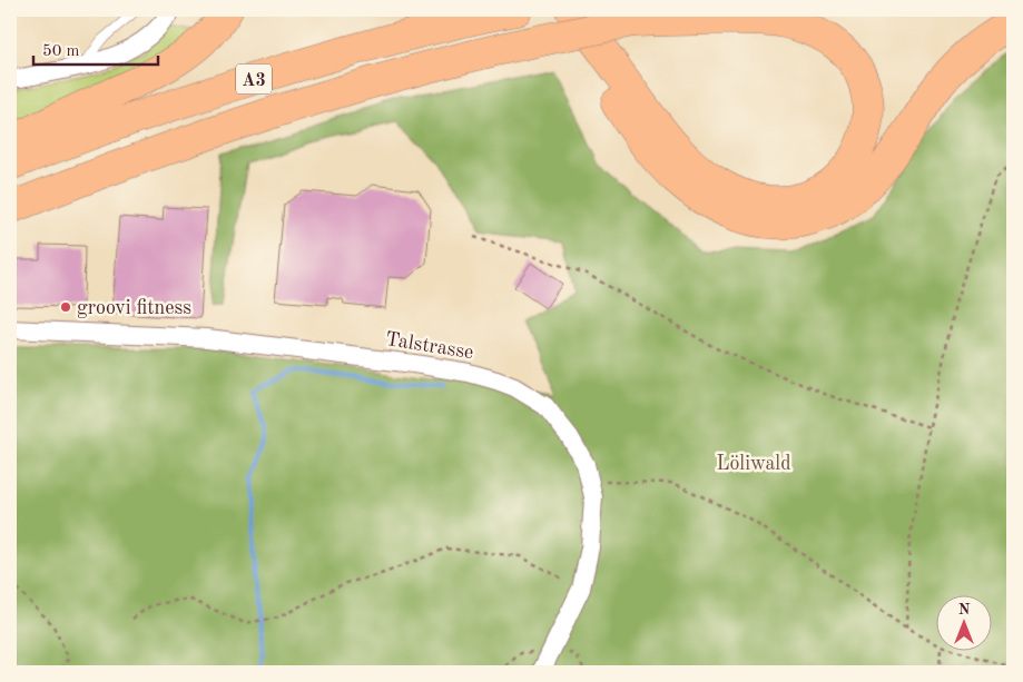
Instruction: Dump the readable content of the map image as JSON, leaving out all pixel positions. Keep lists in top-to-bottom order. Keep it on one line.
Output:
{"streets":{"highway":["A3"],"street":["Talstrasse"]},"parks":["Löliwald"],"places":["groovi fitness"],"scale_bar":"50 m","north":"top"}
